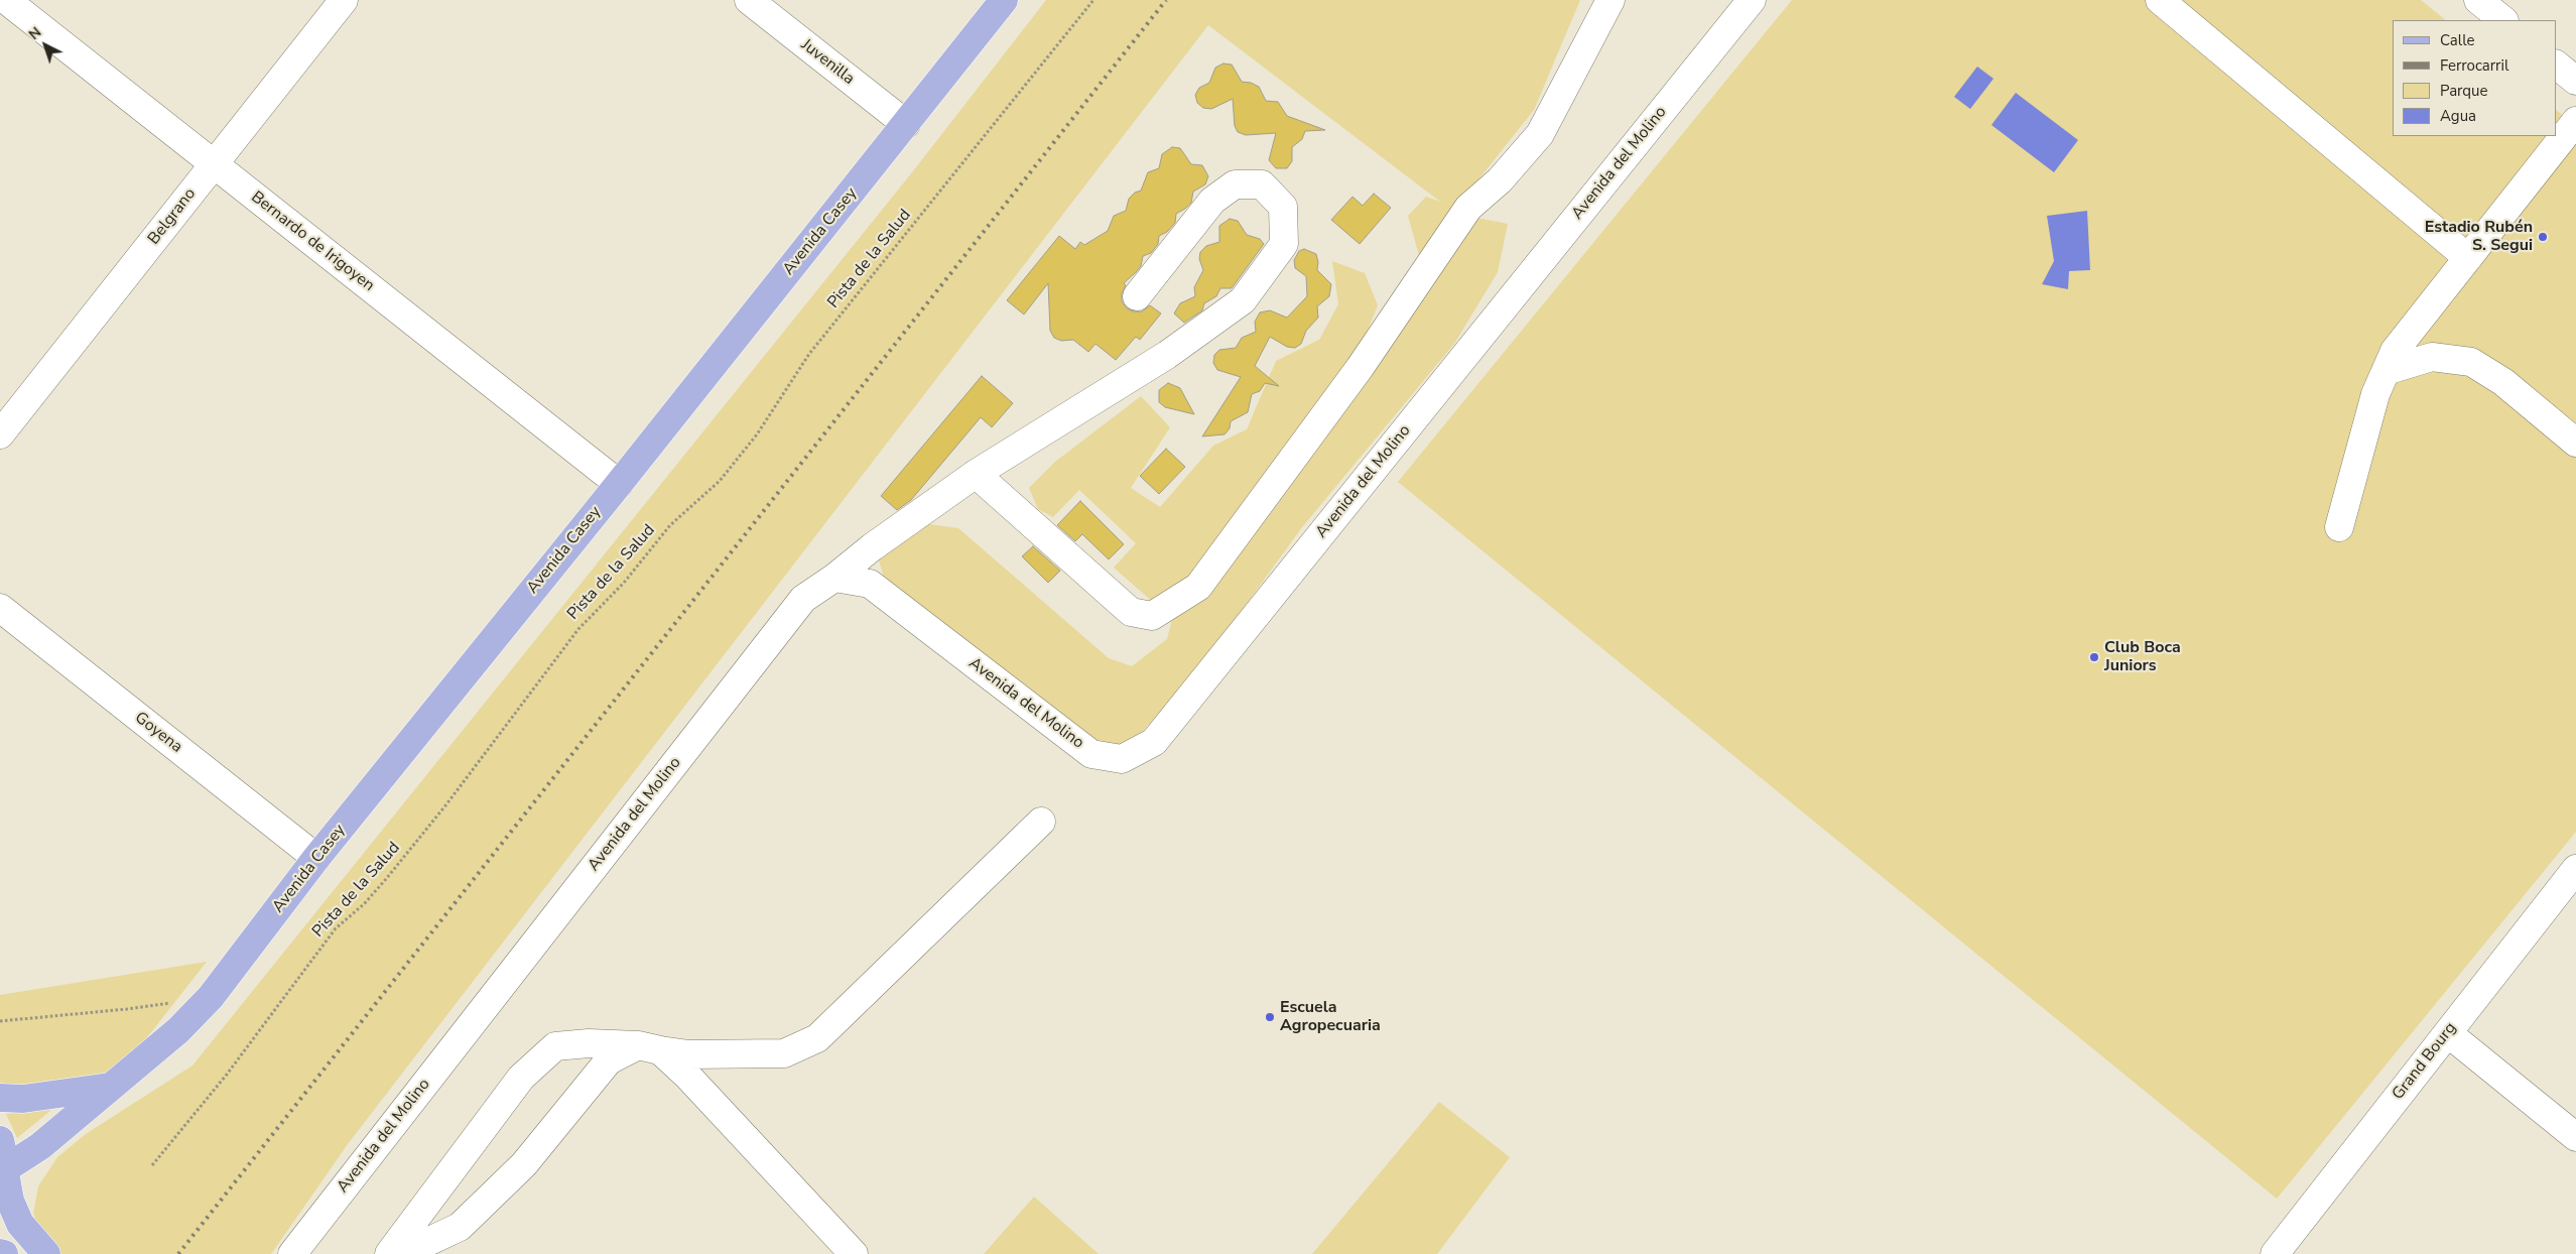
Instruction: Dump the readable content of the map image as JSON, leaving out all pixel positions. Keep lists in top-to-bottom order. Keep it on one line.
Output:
{"streets":{"main road":["Avenida Casey"],"street":["Juvenilla","Avenida del Molino","Belgrano","Bernardo de Irigoyen","Goyena","Grand Bourg"],"path":["Pista de la Salud"]},"crossings":[["Juvenilla","Avenida Casey"],["Belgrano","Bernardo de Irigoyen"],["Avenida Casey","Bernardo de Irigoyen"],["Avenida Casey","Goyena"]],"places":["Estadio Rubén S. Segui","Club Boca Juniors","Escuela Agropecuaria"],"legend":["Calle","Ferrocarril","Parque","Agua"],"north":"top left"}
